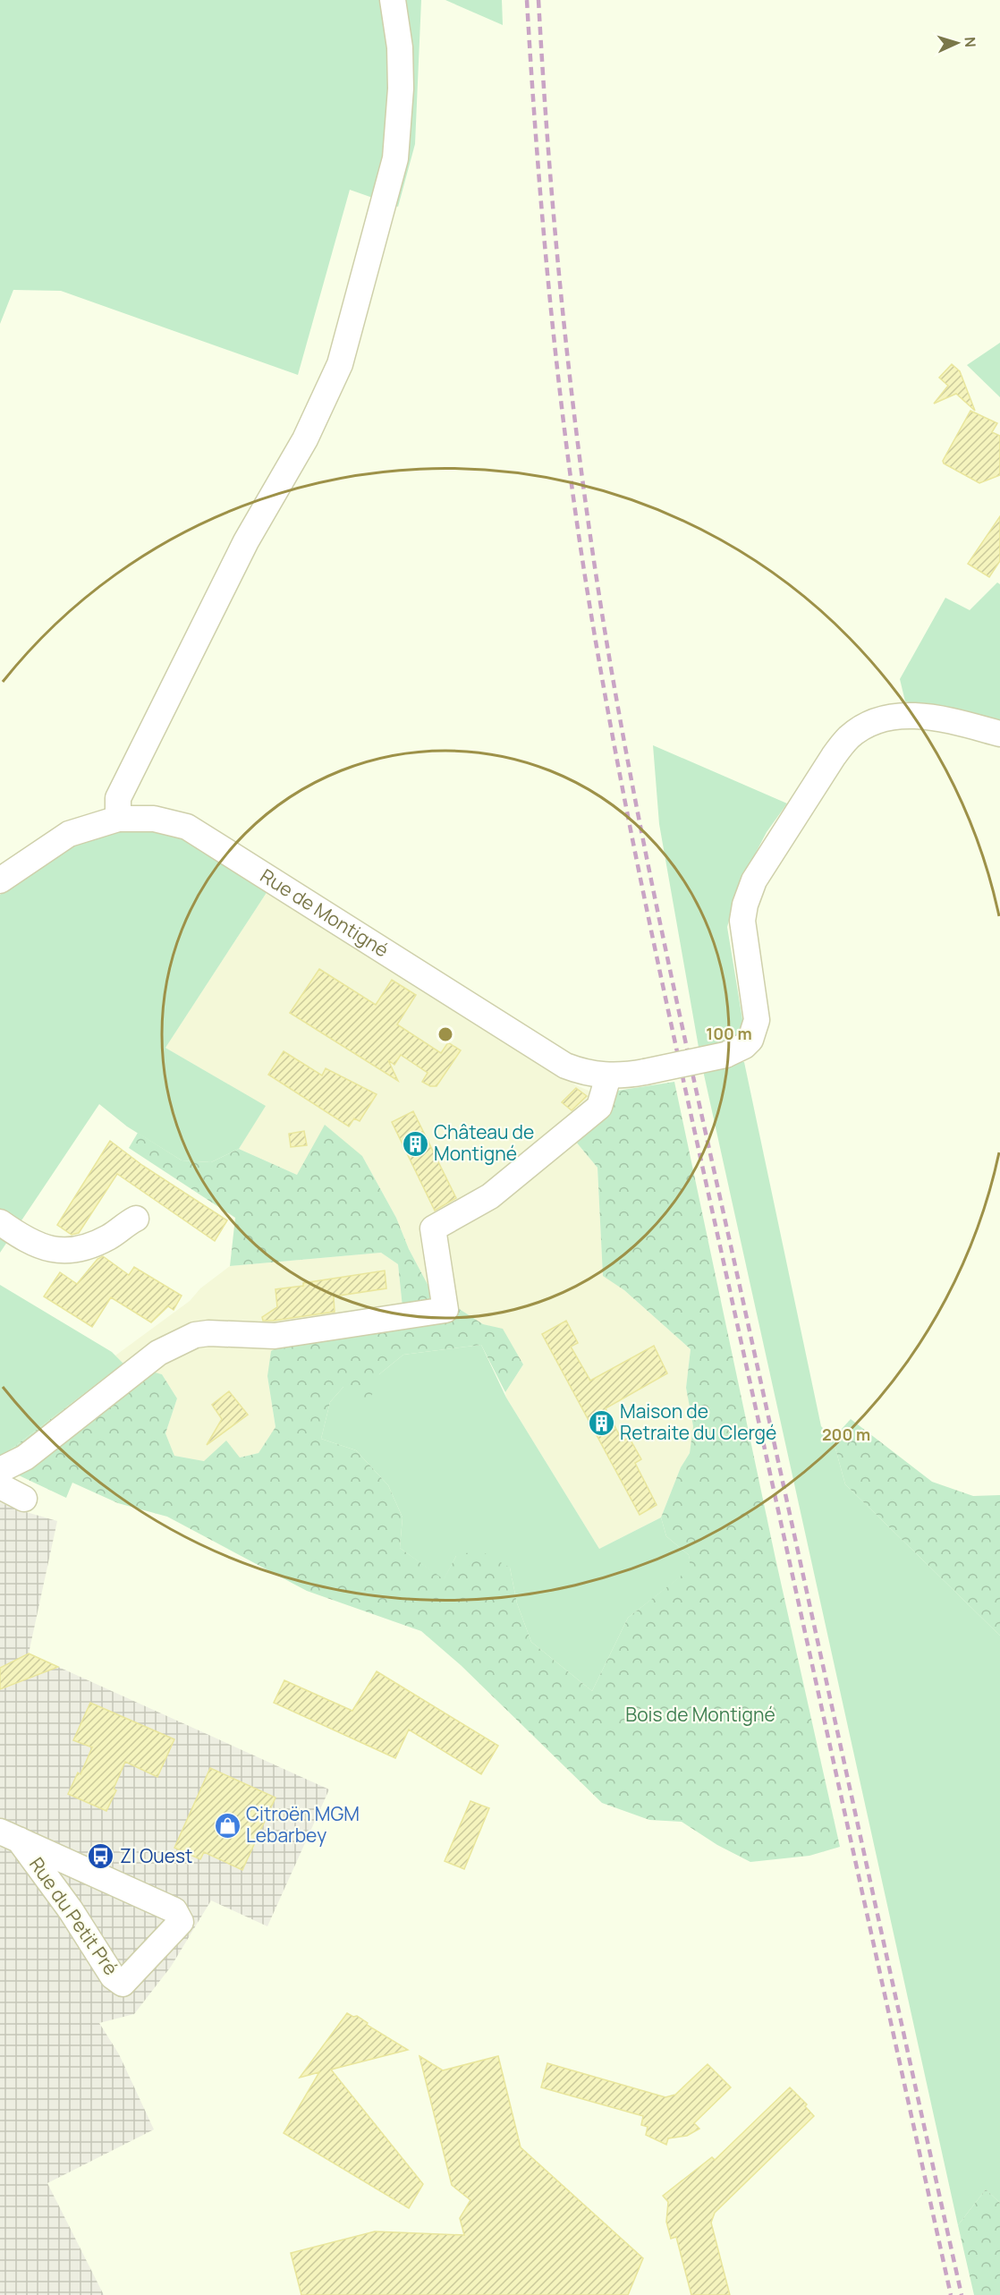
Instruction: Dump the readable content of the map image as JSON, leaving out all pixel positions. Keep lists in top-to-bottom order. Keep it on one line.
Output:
{"streets":{"street":["Rue de Montigné","Rue du Petit Pré"]},"parks":["Bois de Montigné"],"places":{"building":["Château de Montigné","Maison de Retraite du Clergé"],"shop":["Citroën MGM Lebarbey"],"bus stop":["ZI Ouest"]},"north":"right","rings":["100 m","200 m"]}
